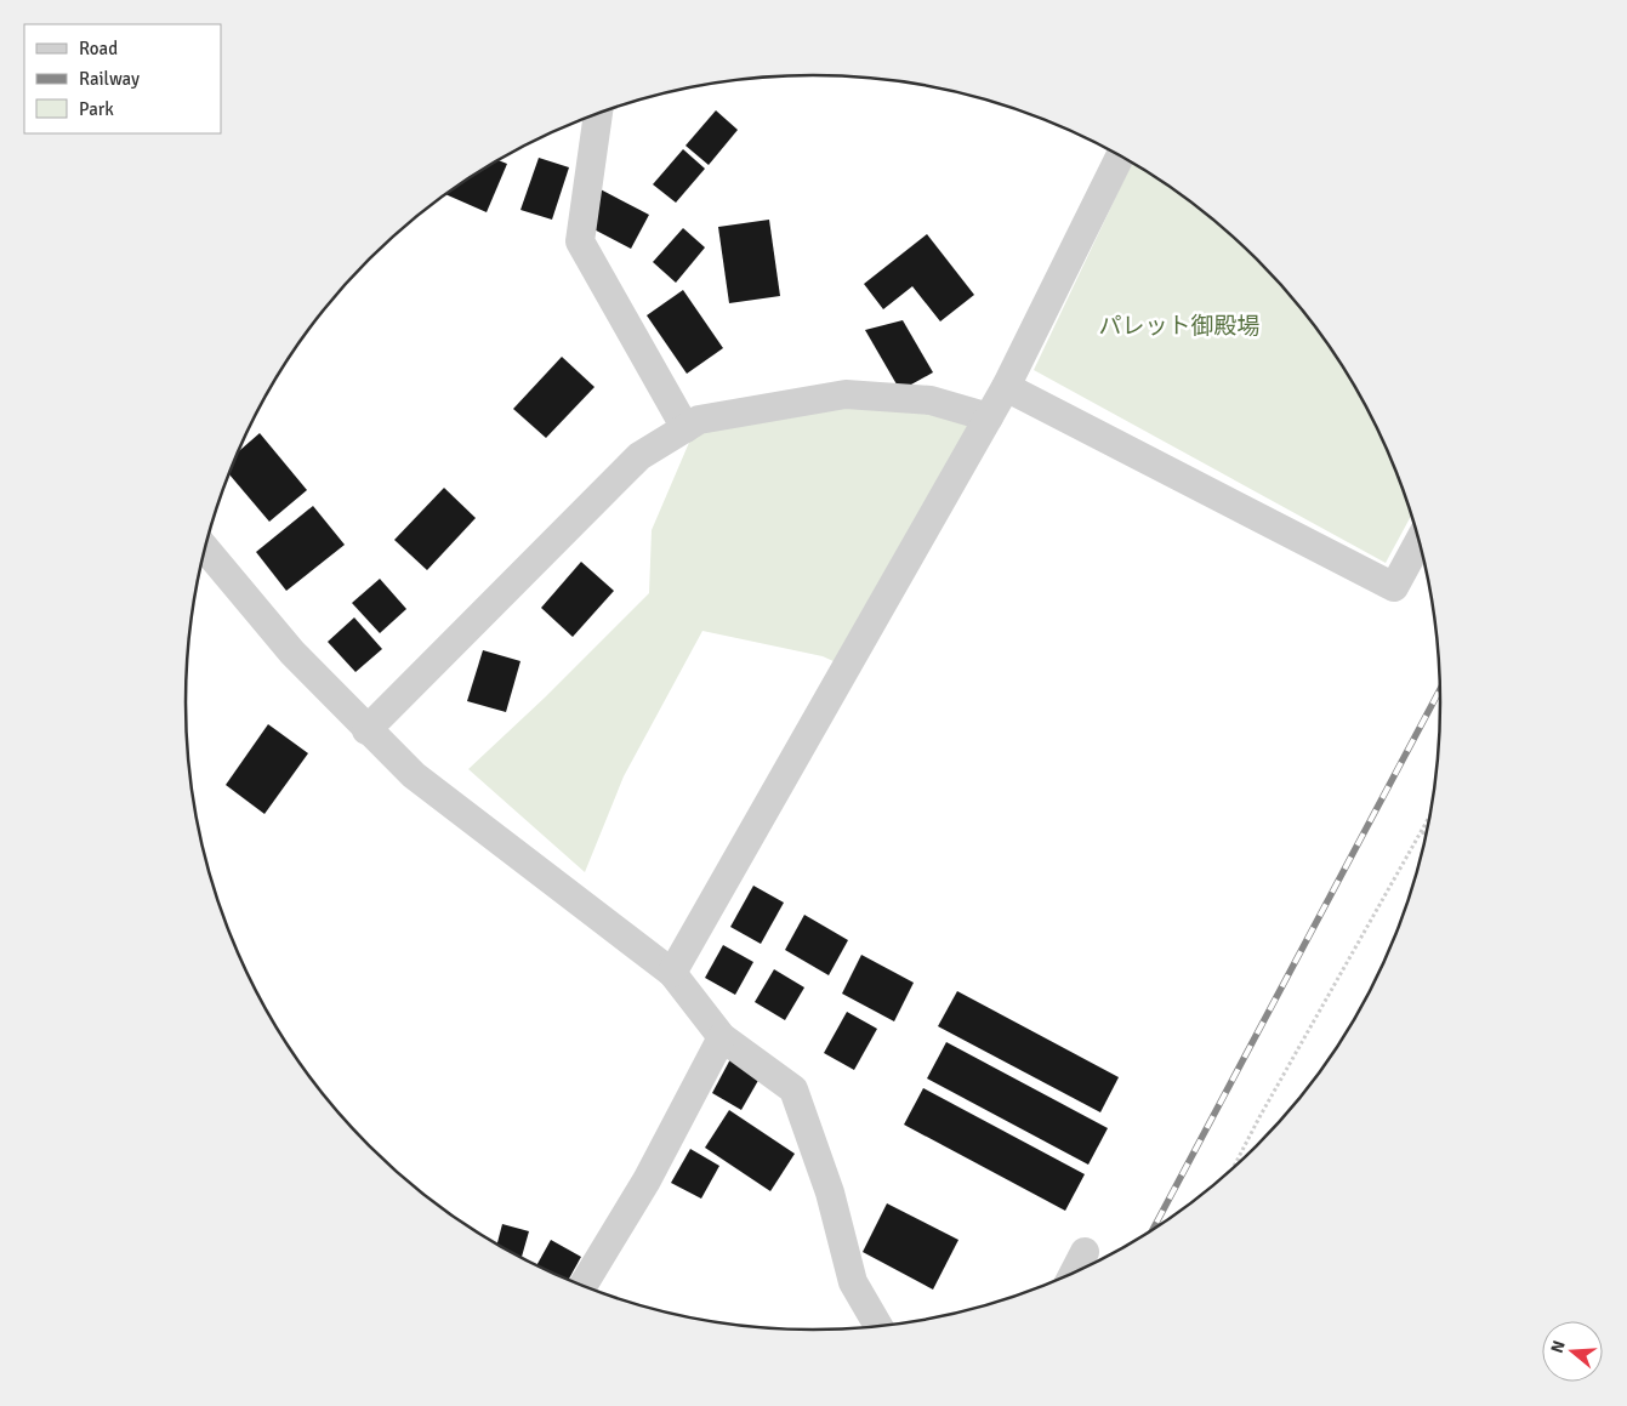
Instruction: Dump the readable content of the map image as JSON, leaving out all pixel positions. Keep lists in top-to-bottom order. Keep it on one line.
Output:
{"parks":["パレット御殿場"],"legend":["Road","Railway","Park"],"north":"left"}
